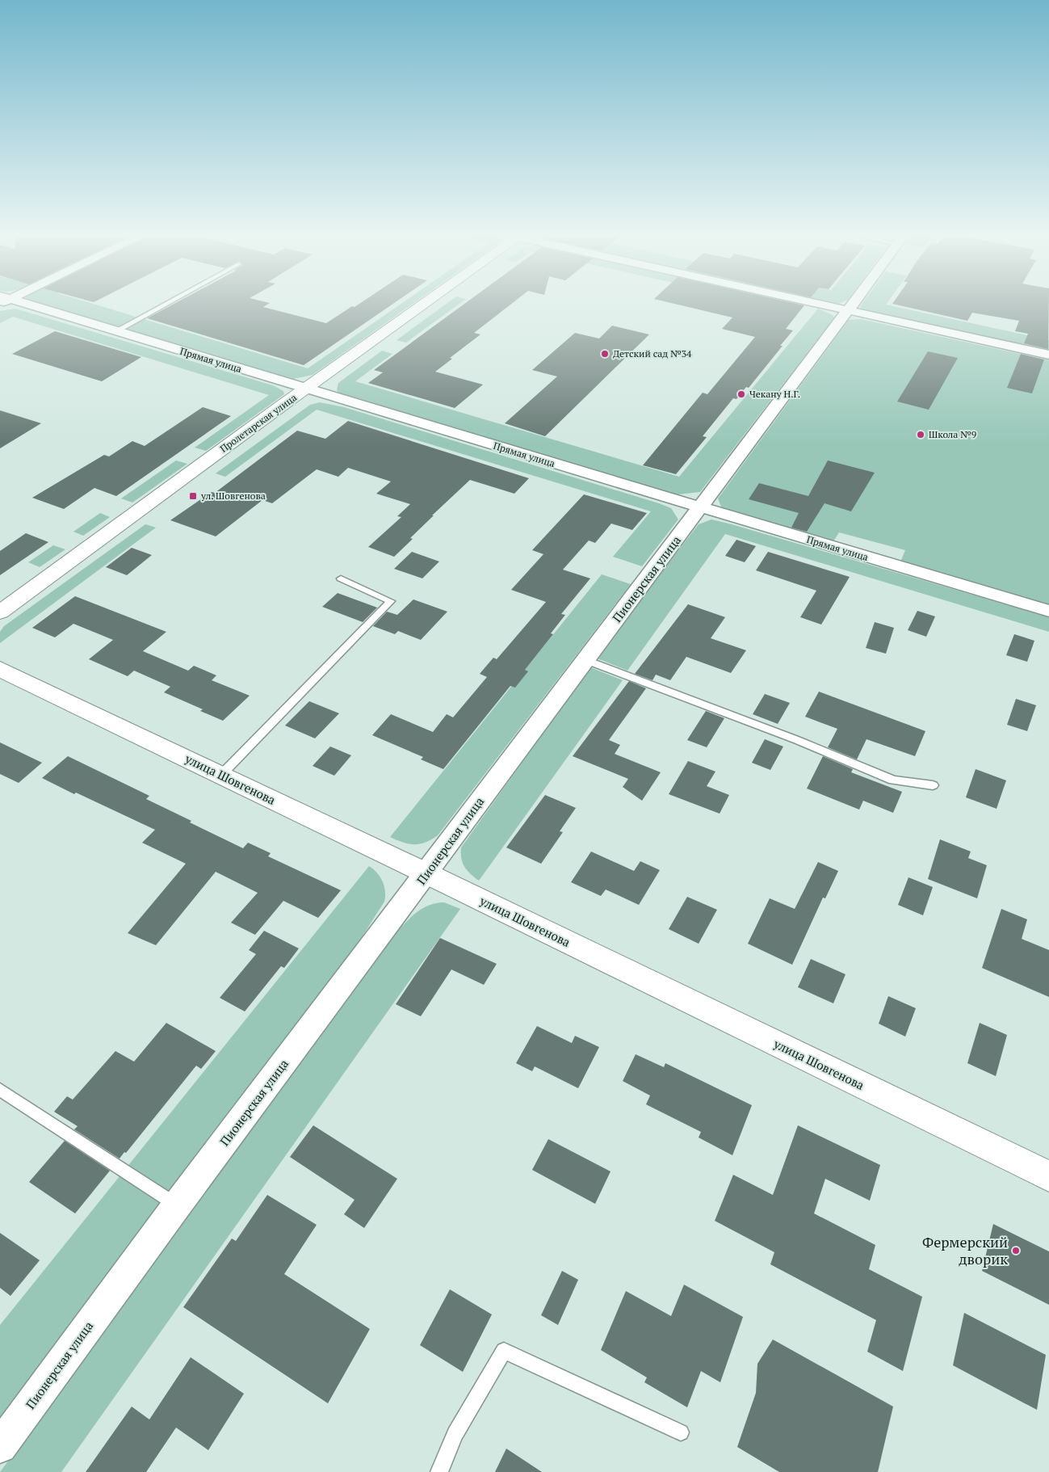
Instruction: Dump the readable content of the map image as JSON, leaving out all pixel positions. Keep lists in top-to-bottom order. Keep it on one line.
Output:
{"streets":{"street":["Прямая улица","Пролетарская улица","Пионерская улица","улица Шовгенова"]},"crossings":[["Прямая улица","Пролетарская улица"],["Прямая улица","Пионерская улица"],["Пионерская улица","улица Шовгенова"]],"places":{"other":["Детский сад №34","Чекану Н.Г.","Школа №9","Фермерский дворик"],"transit":["ул. Шовгенова"]}}
